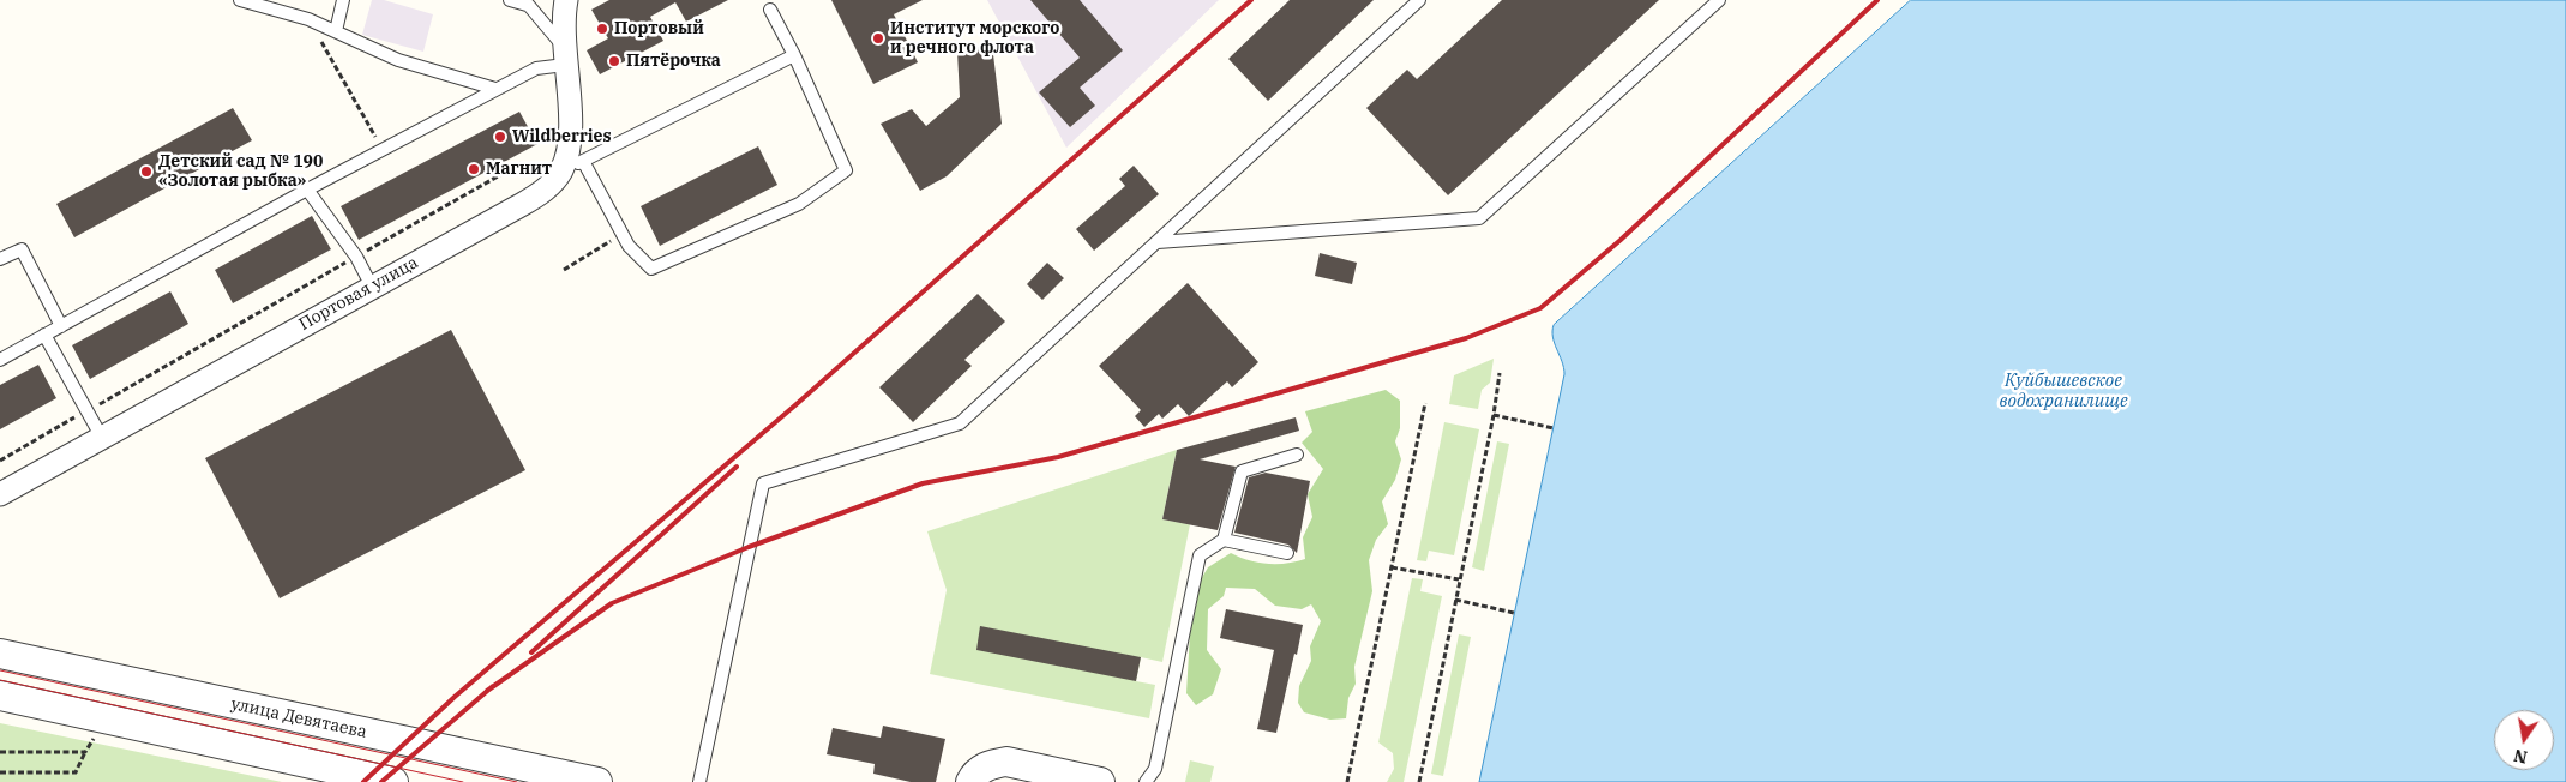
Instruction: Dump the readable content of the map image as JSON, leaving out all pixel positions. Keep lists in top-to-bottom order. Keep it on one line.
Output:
{"streets":{"street":["Портовая улица","улица Девятаева"]},"water":["Куйбышевское водохранилище"],"places":["Портовый","Институт морского и речного флота","Пятёрочка","Wildberries","Магнит","Детский сад № 190 «Золотая рыбка»"],"north":"bottom"}
